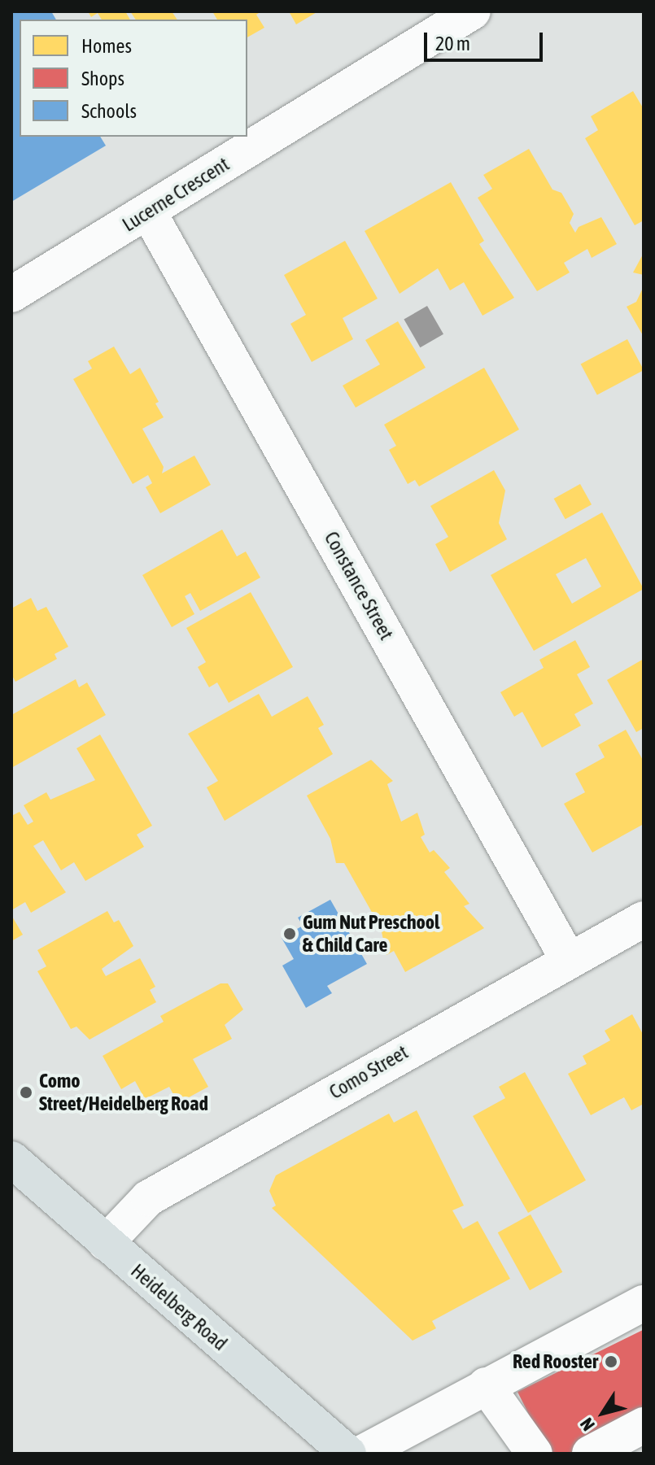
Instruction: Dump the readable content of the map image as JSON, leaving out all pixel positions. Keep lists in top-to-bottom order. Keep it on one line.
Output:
{"streets":{"main road":["Heidelberg Road"],"street":["Lucerne Crescent","Constance Street","Como Street"]},"crossings":[["Lucerne Crescent","Constance Street"],["Constance Street","Como Street"],["Como Street","Heidelberg Road"]],"places":["Gum Nut Preschool & Child Care","Como Street/Heidelberg Road","Red Rooster"],"legend":["Homes","Shops","Schools"],"scale_bar":"20 m","north":"bottom left"}
